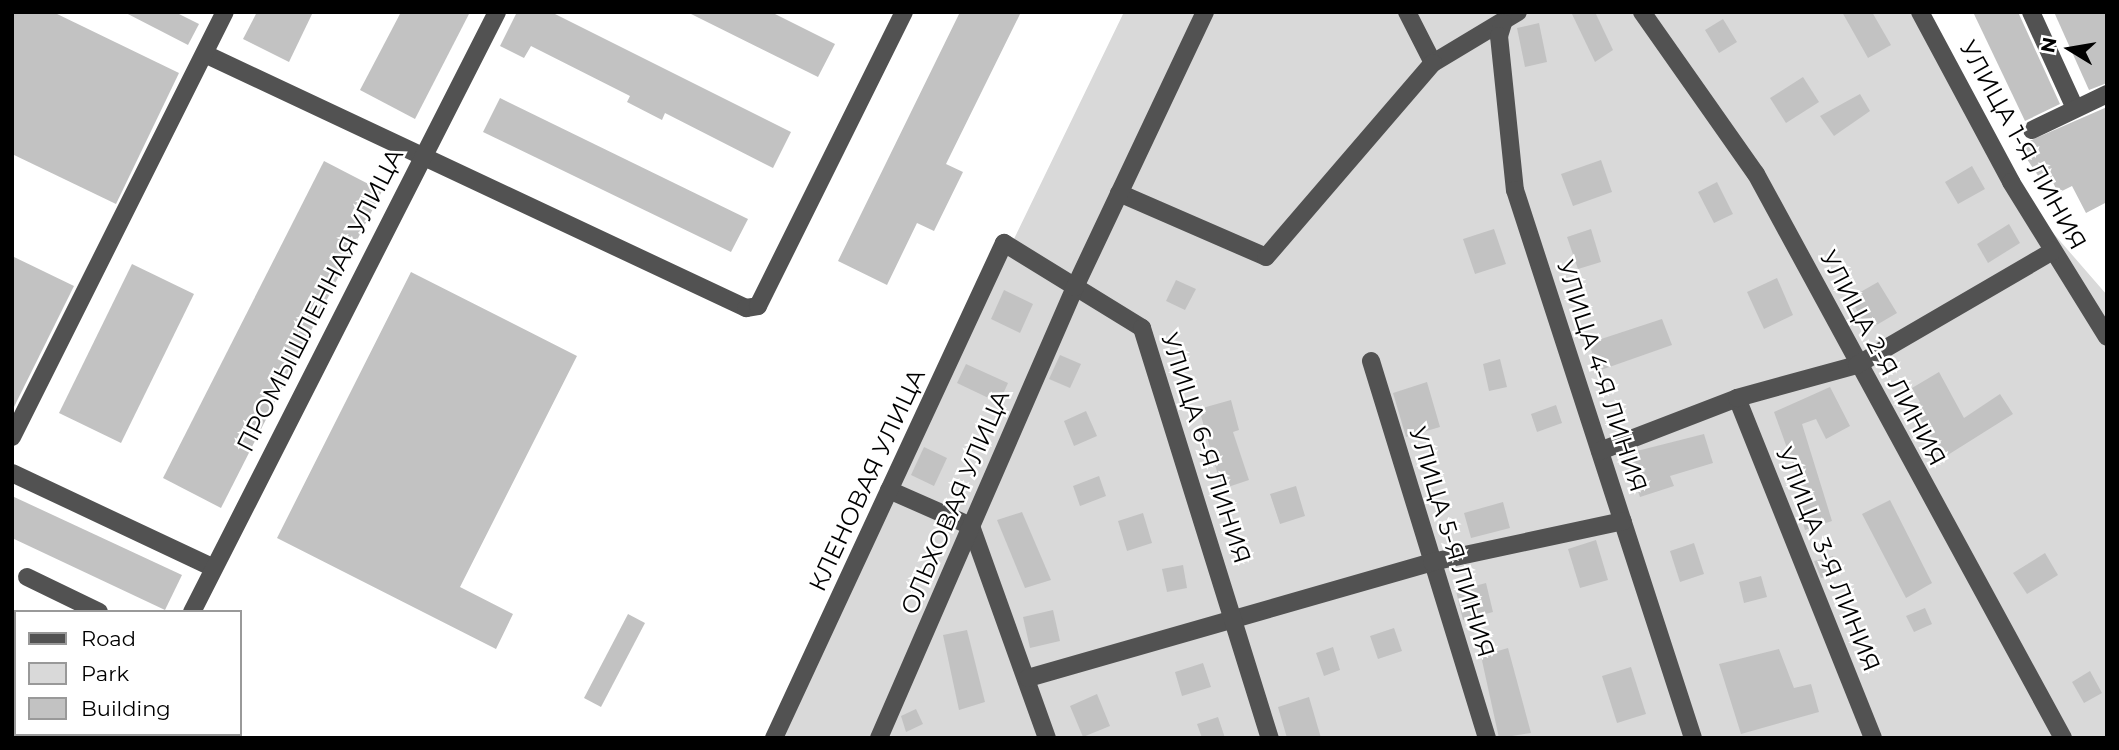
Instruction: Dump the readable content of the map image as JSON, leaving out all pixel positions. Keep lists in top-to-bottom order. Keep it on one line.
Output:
{"streets":{"street":["УЛИЦА 1-Я ЛИНИЯ","ПРОМЫШЛЕННАЯ УЛИЦА","УЛИЦА 2-Я ЛИНИЯ","УЛИЦА 4-Я ЛИНИЯ","УЛИЦА 6-Я ЛИНИЯ","КЛЕНОВАЯ УЛИЦА","ОЛЬХОВАЯ УЛИЦА","УЛИЦА 5-Я ЛИНИЯ","УЛИЦА 3-Я ЛИНИЯ"]},"crossings":[["УЛИЦА 6-Я ЛИНИЯ","КЛЕНОВАЯ УЛИЦА"],["УЛИЦА 6-Я ЛИНИЯ","ОЛЬХОВАЯ УЛИЦА"]],"legend":["Road","Park","Building"],"north":"left"}
